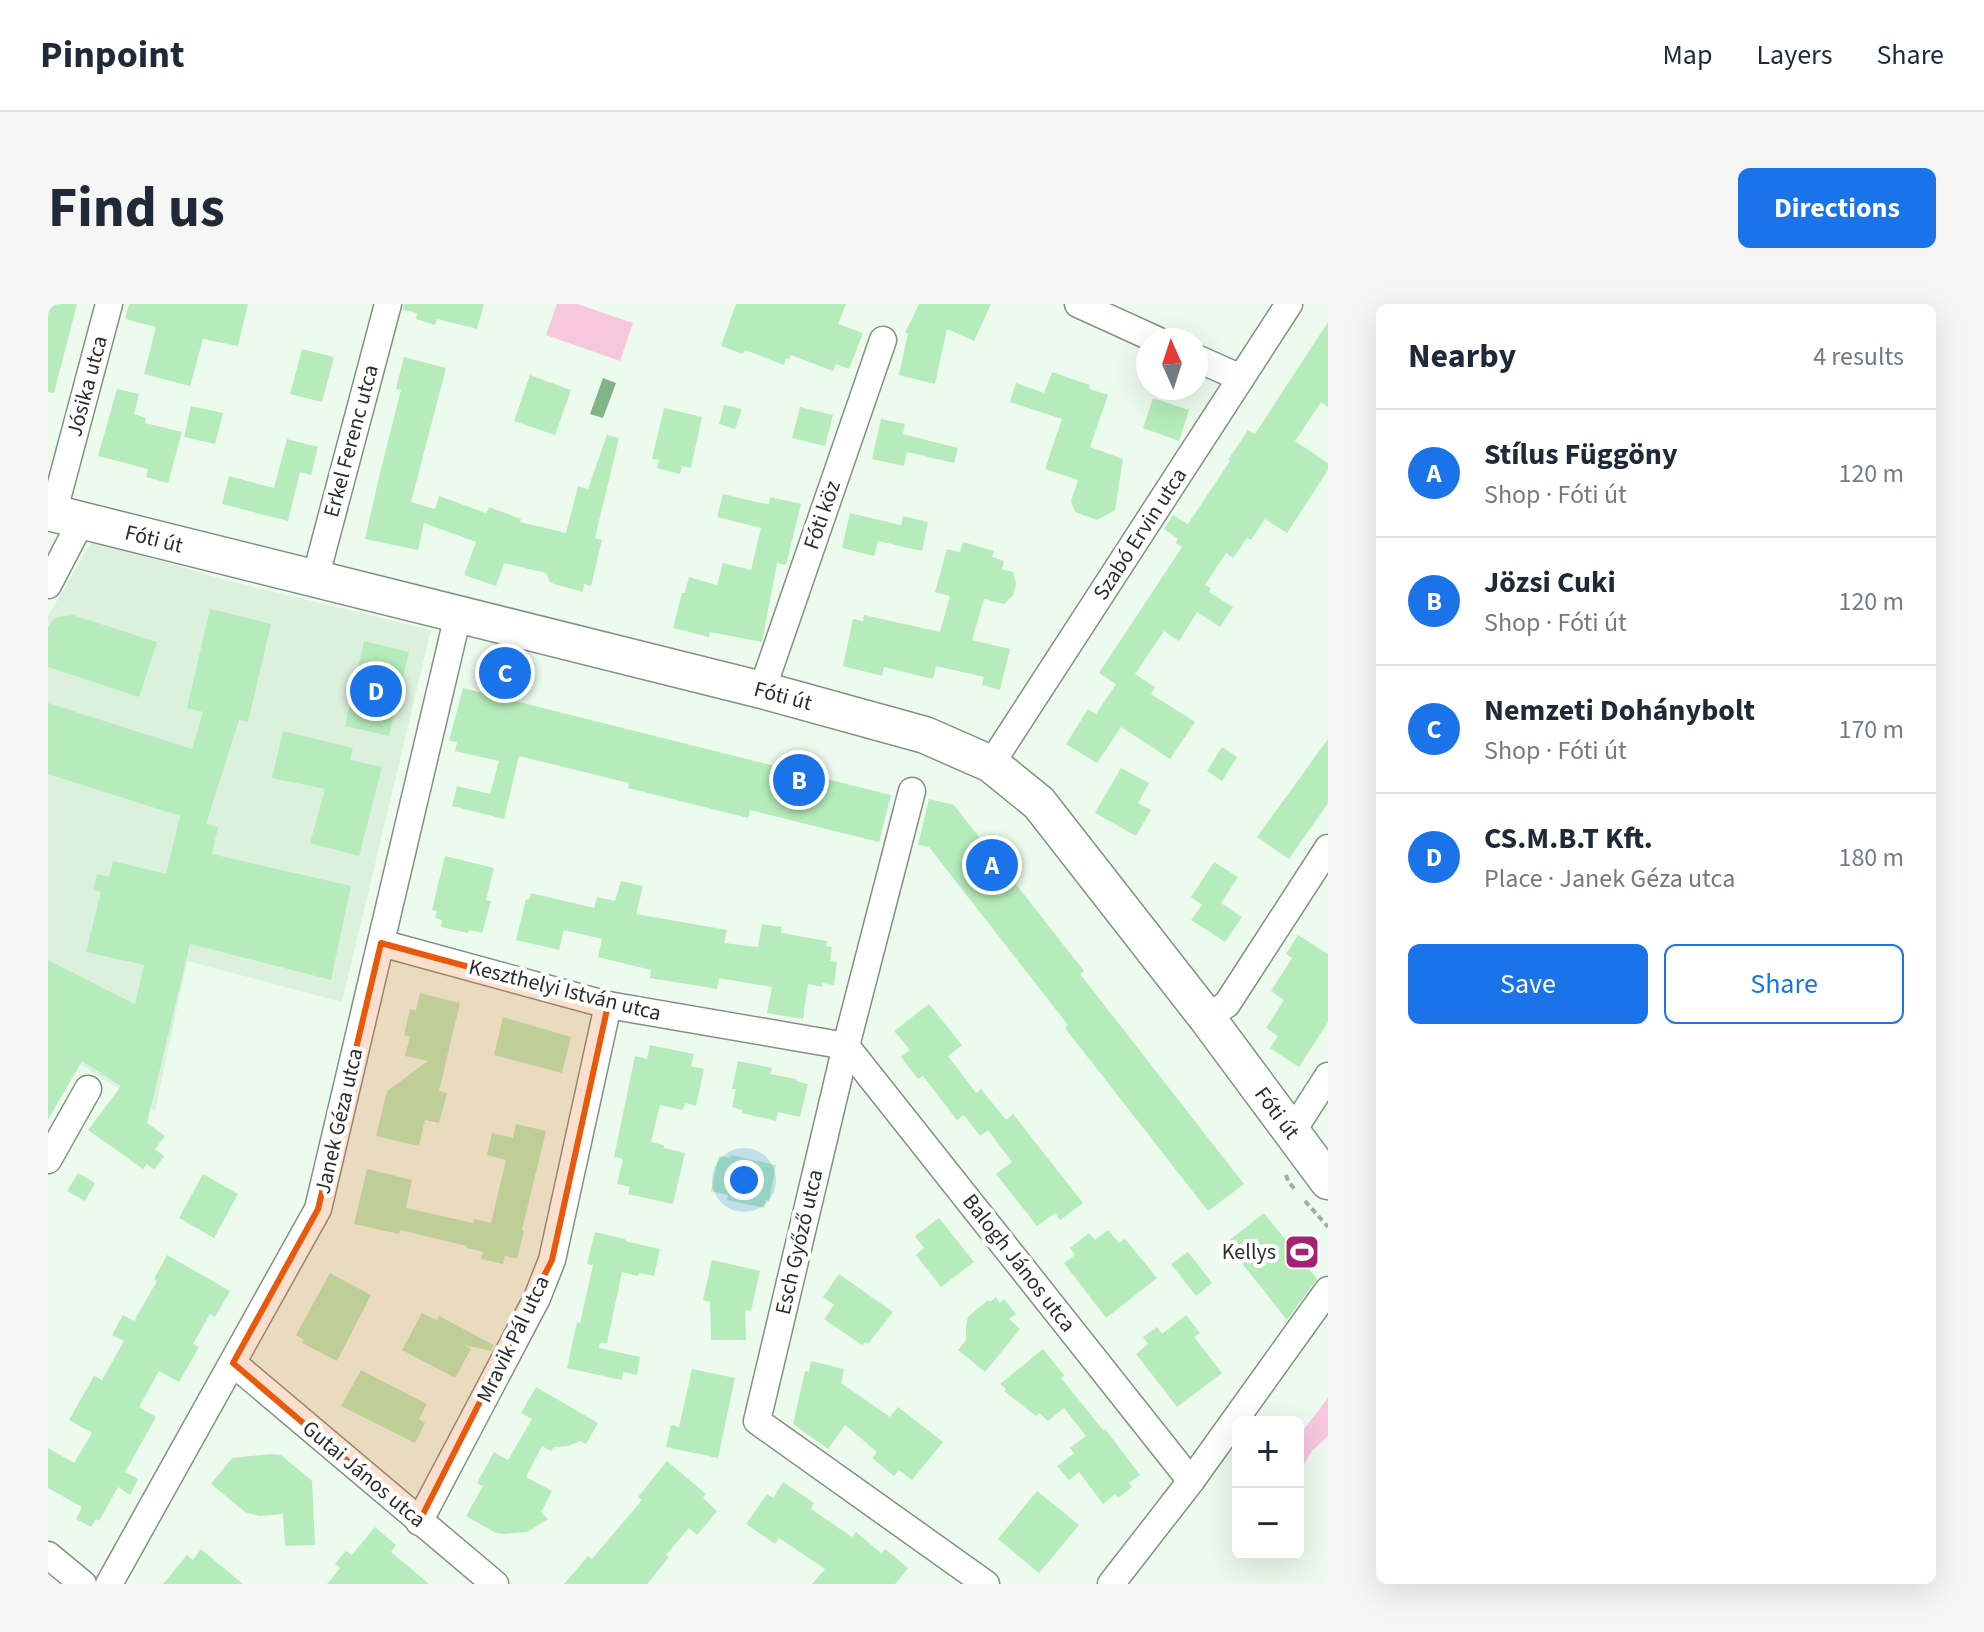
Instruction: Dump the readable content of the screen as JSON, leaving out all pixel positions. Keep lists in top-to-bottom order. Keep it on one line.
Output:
{"streets":{"main road":["Fóti út"],"street":["Jósika utca","Erkel Ferenc utca","Fóti köz","Szabó Ervin utca","Keszthelyi István utca","Janek Géza utca","Esch Győző utca","Balogh János utca","Mravik Pál utca","Gutai János utca"]},"crossings":[["Jósika utca","Fóti út"],["Erkel Ferenc utca","Fóti út"],["Fóti köz","Fóti út"],["Szabó Ervin utca","Fóti út"],["Fóti út","Janek Géza utca"],["Keszthelyi István utca","Janek Géza utca"],["Keszthelyi István utca","Esch Győző utca"],["Keszthelyi István utca","Balogh János utca"],["Keszthelyi István utca","Mravik Pál utca"],["Janek Géza utca","Gutai János utca"],["Esch Győző utca","Balogh János utca"],["Mravik Pál utca","Gutai János utca"]],"places":{"sports":["Kellys"]},"north":"top","page":{"header":"Pinpoint","nav":["Map","Layers","Share"],"buttons":["Directions",["Save","Share"]],"title":"Find us","heading":["Nearby","4 results"],"list":[{"mark":"A","name":"Stílus Függöny","note":"Shop · Fóti út","value":"120 m"},{"mark":"B","name":"Jözsi Cuki","note":"Shop · Fóti út","value":"120 m"},{"mark":"C","name":"Nemzeti Dohánybolt","note":"Shop · Fóti út","value":"170 m"},{"mark":"D","name":"CS.M.B.T Kft.","note":"Place · Janek Géza utca","value":"180 m"}],"pins":["C","D","B","A"],"map_buttons":["+","−"]}}
